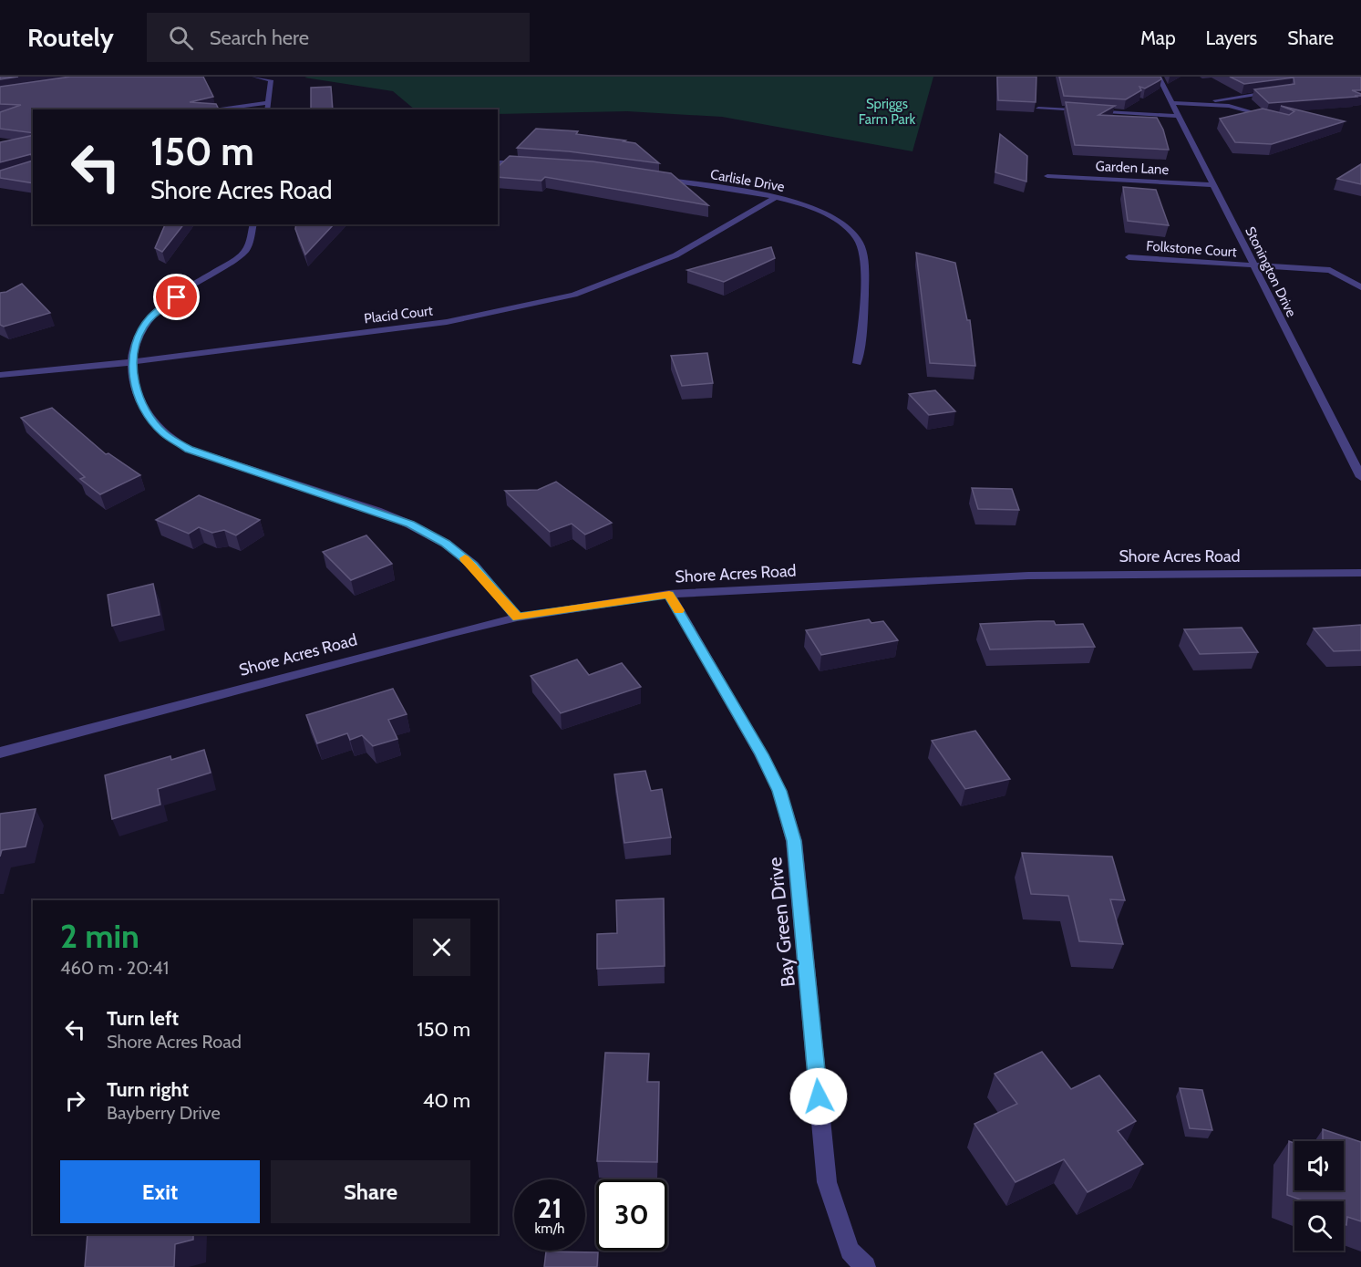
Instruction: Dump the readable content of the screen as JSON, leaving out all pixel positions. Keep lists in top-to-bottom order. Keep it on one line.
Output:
{"streets":{"street":["Garden Lane","Carlisle Drive","Folkstone Court","Stonington Drive","Placid Court","Shore Acres Road","Bay Green Drive"]},"crossings":[["Garden Lane","Stonington Drive"],["Carlisle Drive","Placid Court"],["Folkstone Court","Stonington Drive"],["Shore Acres Road","Bay Green Drive"]],"parks":["Spriggs Farm Park"],"page":{"header":"Routely","search":"Search here","nav":["Map","Layers","Share"],"turn":["150 m","Shore Acres Road"],"heading":["2 min","460 m · 20:41"],"list":[{"name":"Turn left","note":"Shore Acres Road","value":"150 m"},{"name":"Turn right","note":"Bayberry Drive","value":"40 m"}],"buttons":["Exit","Share"],"speed":"21 km/h","limit":"30"}}
